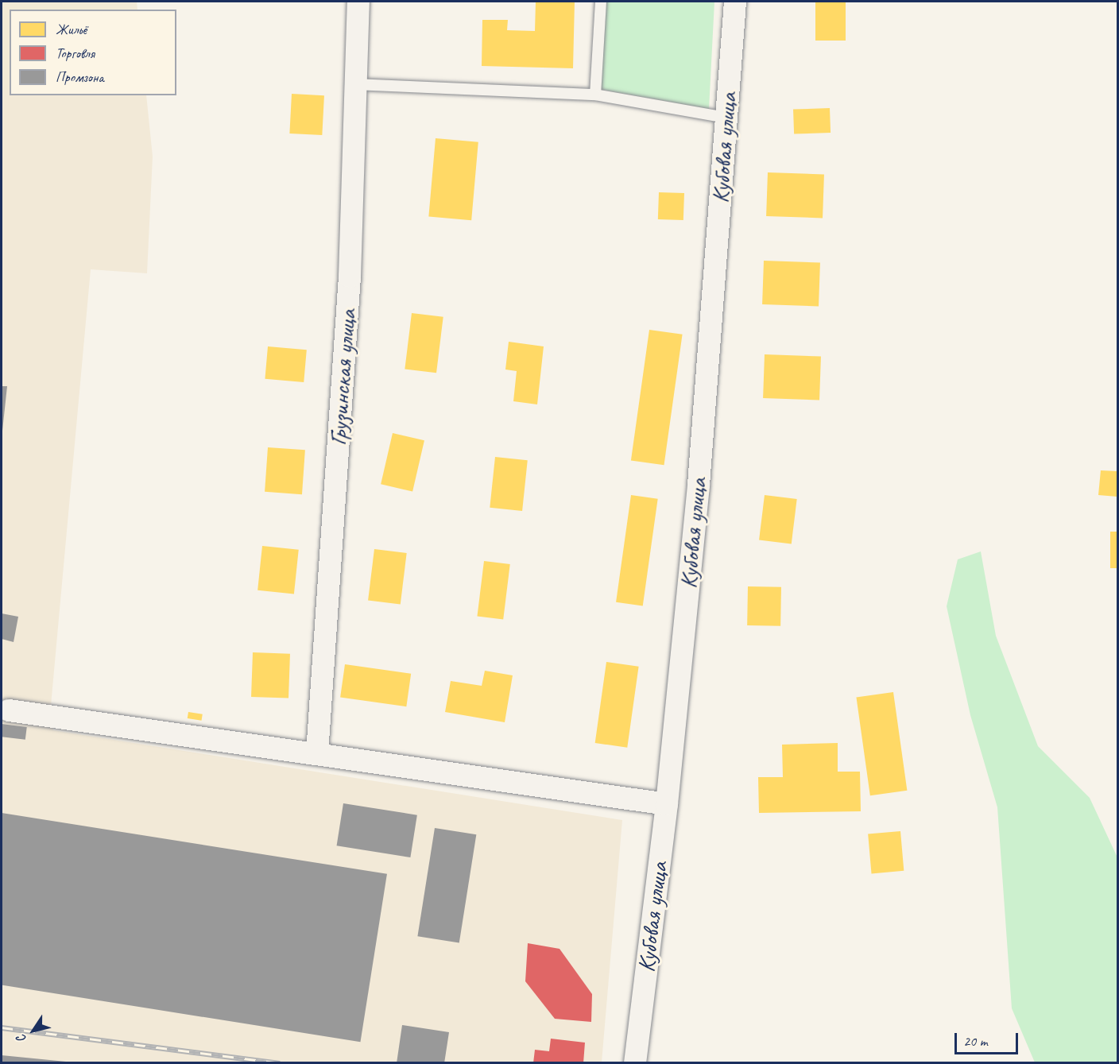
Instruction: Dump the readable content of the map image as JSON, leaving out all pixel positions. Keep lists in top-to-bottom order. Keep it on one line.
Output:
{"streets":{"street":["Кубовая улица","Грузинская улица"]},"legend":["Жильё","Торговля","Промзона"],"scale_bar":"20 m","north":"bottom left"}
